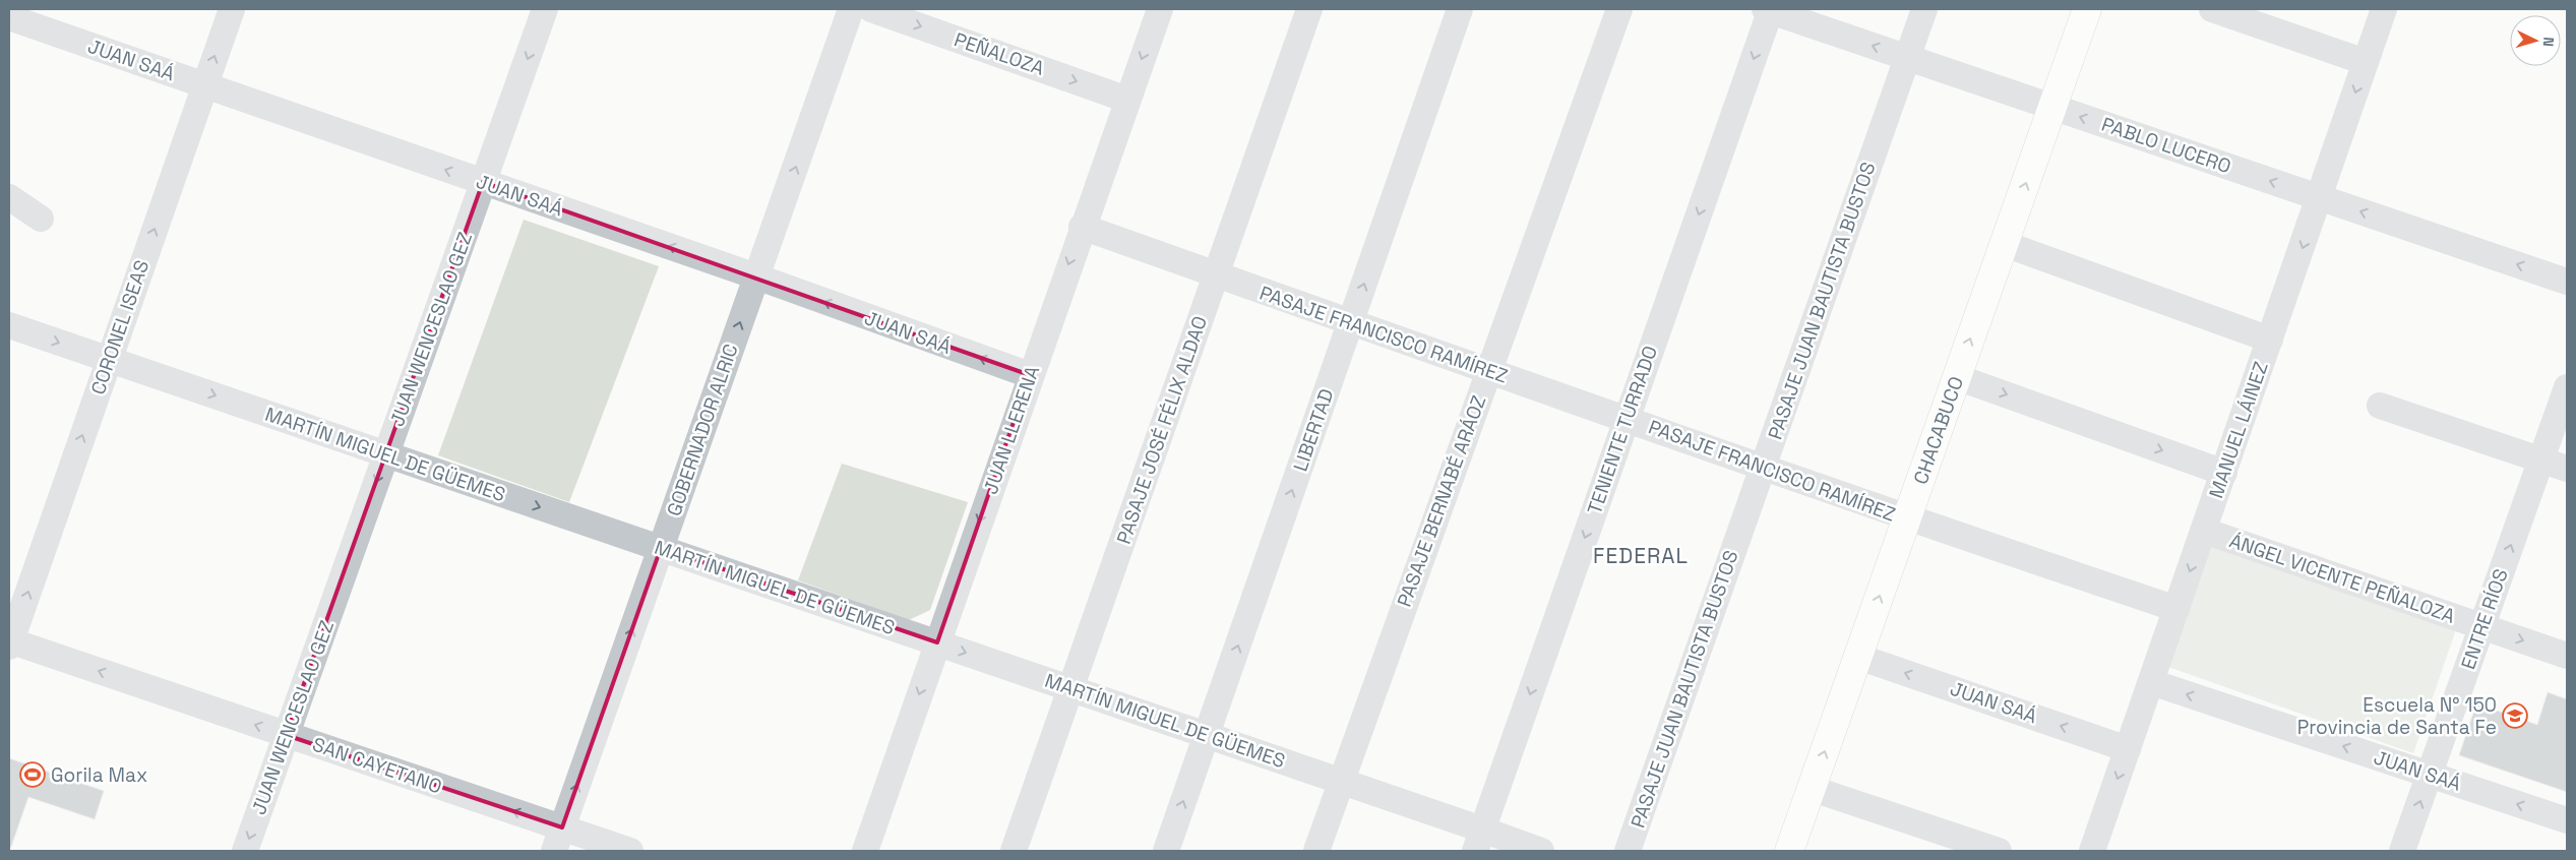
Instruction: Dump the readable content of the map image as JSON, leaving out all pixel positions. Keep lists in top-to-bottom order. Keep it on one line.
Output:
{"streets":{"main road":["CHACABUCO"],"street":["PEÑALOZA","JUAN SAÁ","PABLO LUCERO","PASAJE JUAN BAUTISTA BUSTOS","CORONEL ISEAS","JUAN WENCESLAO GEZ","PASAJE FRANCISCO RAMÍREZ","GOBERNADOR ALRIC","JUAN LLERENA","PASAJE JOSÉ FÉLIX ALDAO","LIBERTAD","TENIENTE TURRADO","MANUEL LÁINEZ","MARTÍN MIGUEL DE GÜEMES","PASAJE BERNABÉ ARÁOZ","ÁNGEL VICENTE PEÑALOZA","ENTRE RÍOS","SAN CAYETANO"]},"crossings":[["PEÑALOZA","JUAN LLERENA"],["JUAN SAÁ","CORONEL ISEAS"],["JUAN SAÁ","JUAN WENCESLAO GEZ"],["JUAN SAÁ","GOBERNADOR ALRIC"],["JUAN SAÁ","JUAN LLERENA"],["JUAN SAÁ","CHACABUCO"],["JUAN SAÁ","MANUEL LÁINEZ"],["JUAN SAÁ","ENTRE RÍOS"],["PABLO LUCERO","PASAJE JUAN BAUTISTA BUSTOS"],["PABLO LUCERO","TENIENTE TURRADO"],["PABLO LUCERO","CHACABUCO"],["PABLO LUCERO","MANUEL LÁINEZ"],["PASAJE JUAN BAUTISTA BUSTOS","PASAJE FRANCISCO RAMÍREZ"],["CORONEL ISEAS","MARTÍN MIGUEL DE GÜEMES"],["CORONEL ISEAS","SAN CAYETANO"],["JUAN WENCESLAO GEZ","MARTÍN MIGUEL DE GÜEMES"],["JUAN WENCESLAO GEZ","SAN CAYETANO"],["PASAJE FRANCISCO RAMÍREZ","JUAN LLERENA"],["PASAJE FRANCISCO RAMÍREZ","PASAJE JOSÉ FÉLIX ALDAO"],["PASAJE FRANCISCO RAMÍREZ","LIBERTAD"],["PASAJE FRANCISCO RAMÍREZ","TENIENTE TURRADO"],["PASAJE FRANCISCO RAMÍREZ","CHACABUCO"],["PASAJE FRANCISCO RAMÍREZ","MANUEL LÁINEZ"],["PASAJE FRANCISCO RAMÍREZ","PASAJE BERNABÉ ARÁOZ"],["GOBERNADOR ALRIC","MARTÍN MIGUEL DE GÜEMES"],["GOBERNADOR ALRIC","SAN CAYETANO"],["JUAN LLERENA","MARTÍN MIGUEL DE GÜEMES"],["PASAJE JOSÉ FÉLIX ALDAO","MARTÍN MIGUEL DE GÜEMES"],["LIBERTAD","MARTÍN MIGUEL DE GÜEMES"],["TENIENTE TURRADO","MARTÍN MIGUEL DE GÜEMES"],["MANUEL LÁINEZ","ÁNGEL VICENTE PEÑALOZA"],["MARTÍN MIGUEL DE GÜEMES","PASAJE BERNABÉ ARÁOZ"],["ÁNGEL VICENTE PEÑALOZA","ENTRE RÍOS"]],"one_way":["PEÑALOZA","JUAN SAÁ","CORONEL ISEAS","JUAN WENCESLAO GEZ","GOBERNADOR ALRIC","JUAN LLERENA","LIBERTAD","TENIENTE TURRADO","CHACABUCO","MANUEL LÁINEZ","MARTÍN MIGUEL DE GÜEMES","ENTRE RÍOS","SAN CAYETANO"],"districts":["FEDERAL"],"places":{"school or university":["Escuela N° 150 Provincia de Santa Fe"],"sports":["Gorila Max"]},"north":"right"}
